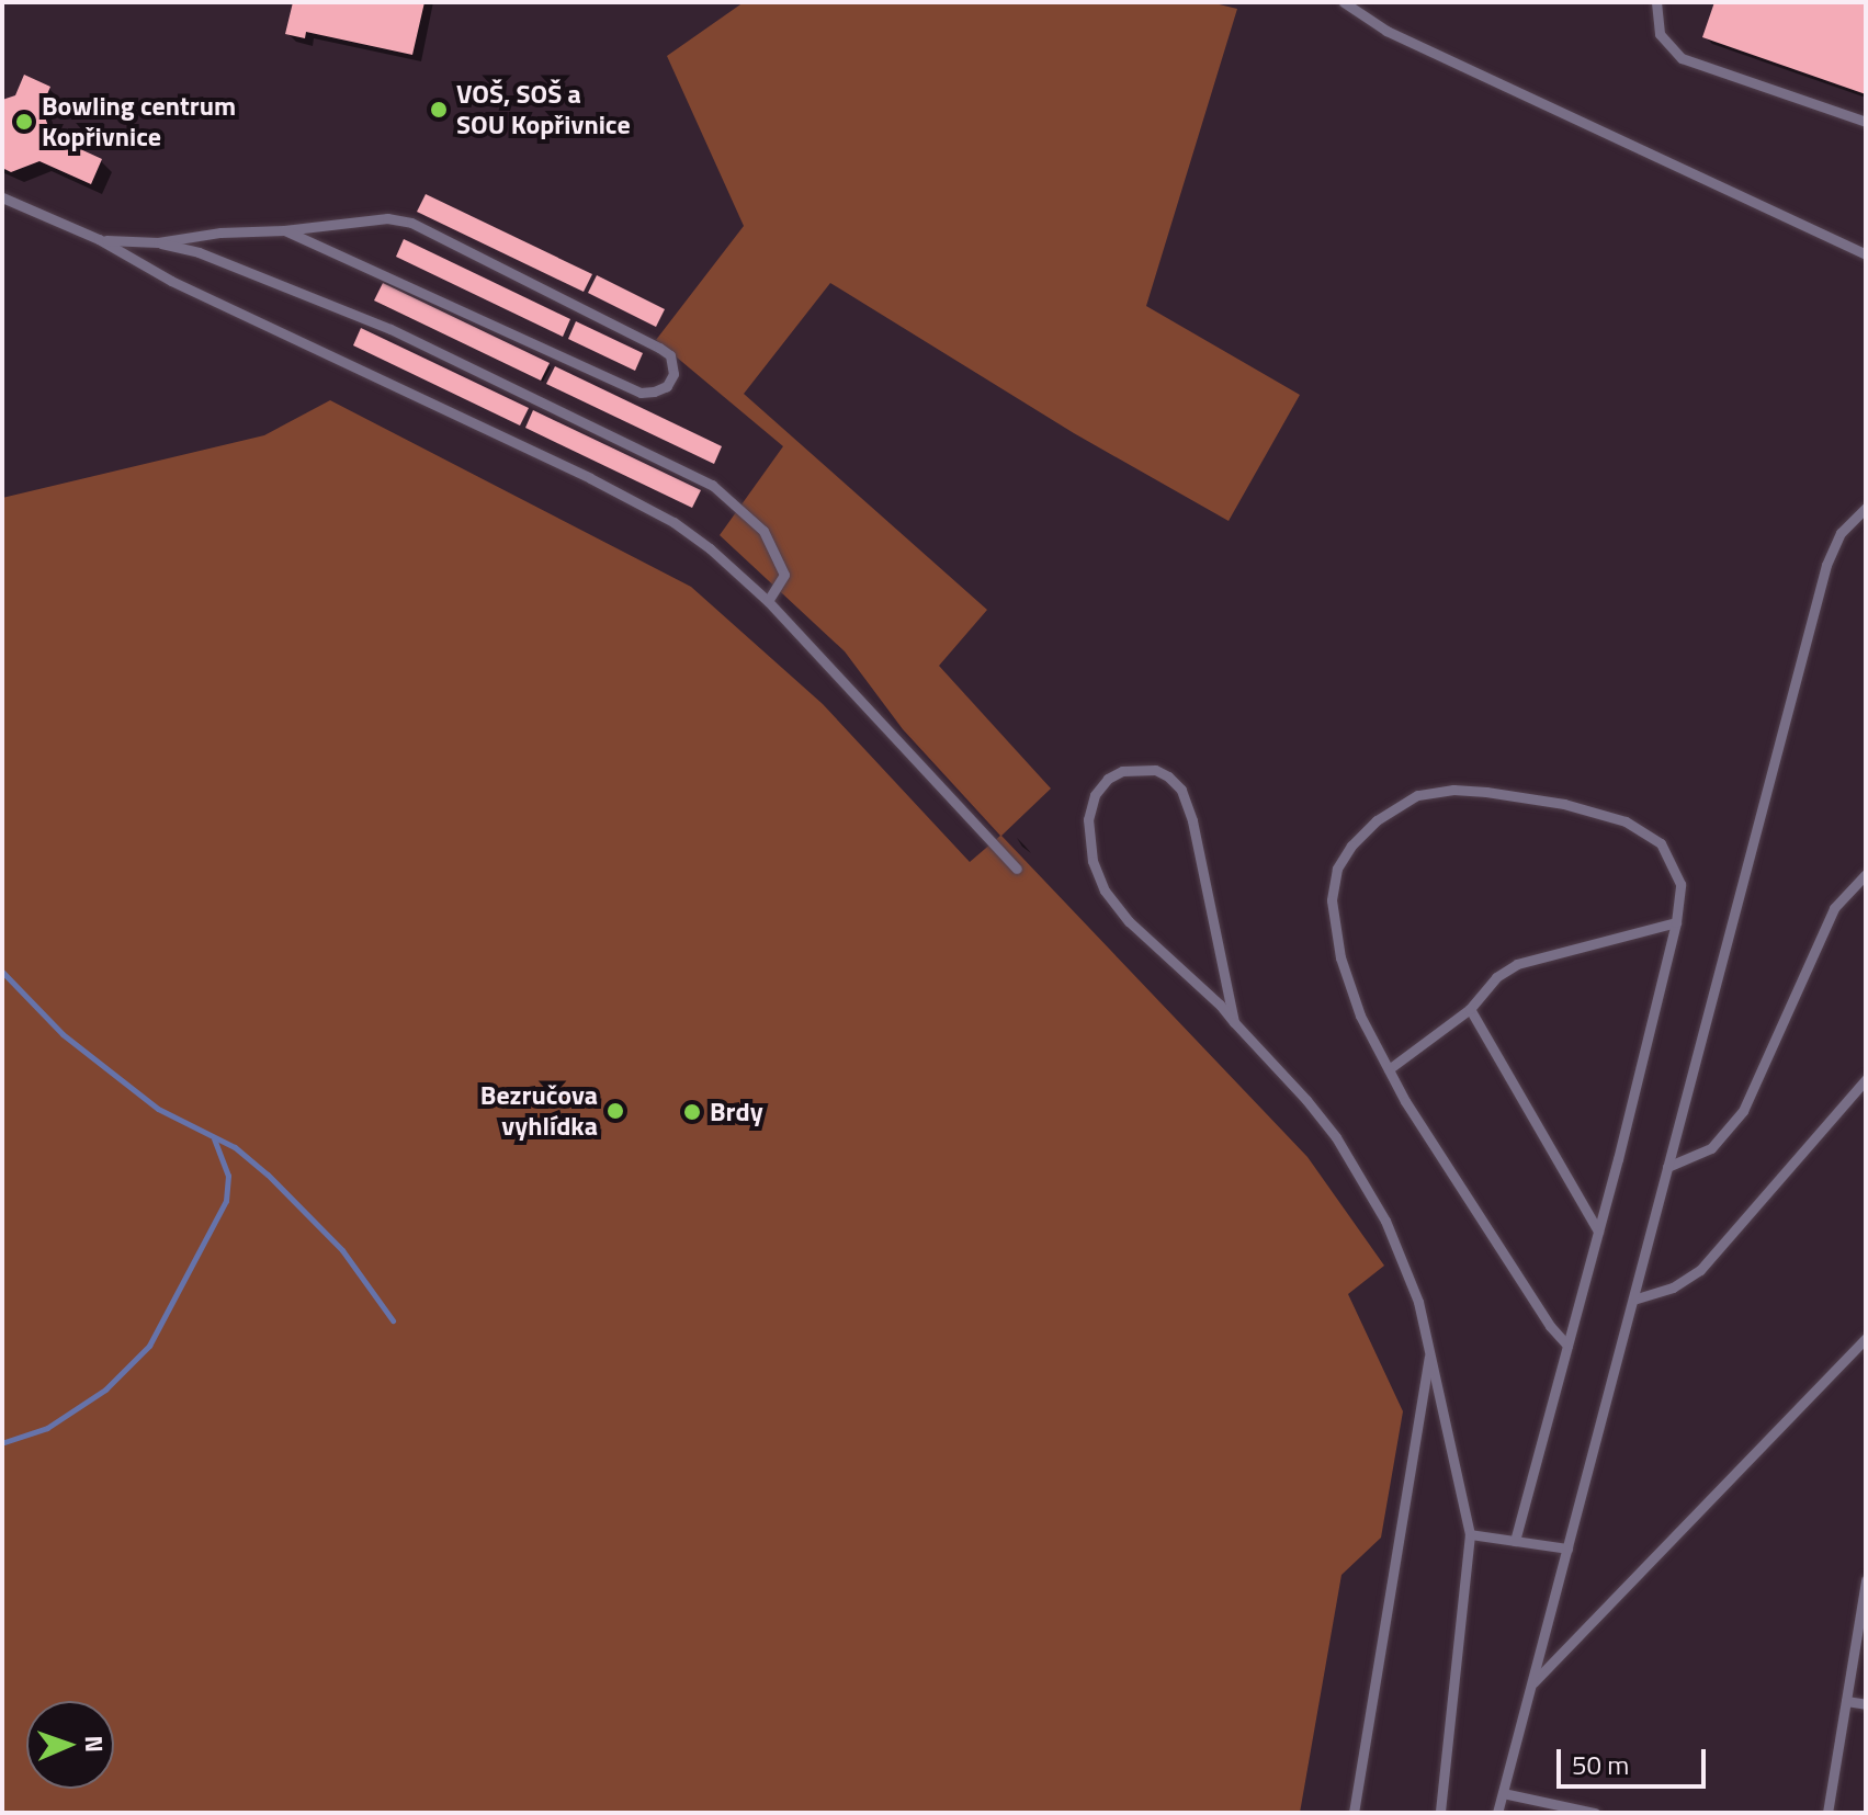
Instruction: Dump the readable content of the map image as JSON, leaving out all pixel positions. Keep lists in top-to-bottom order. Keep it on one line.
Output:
{"places":["VOŠ, SOŠ a SOU Kopřivnice","Bowling centrum Kopřivnice","Bezručova vyhlídka","Brdy"],"scale_bar":"50 m","north":"right"}
